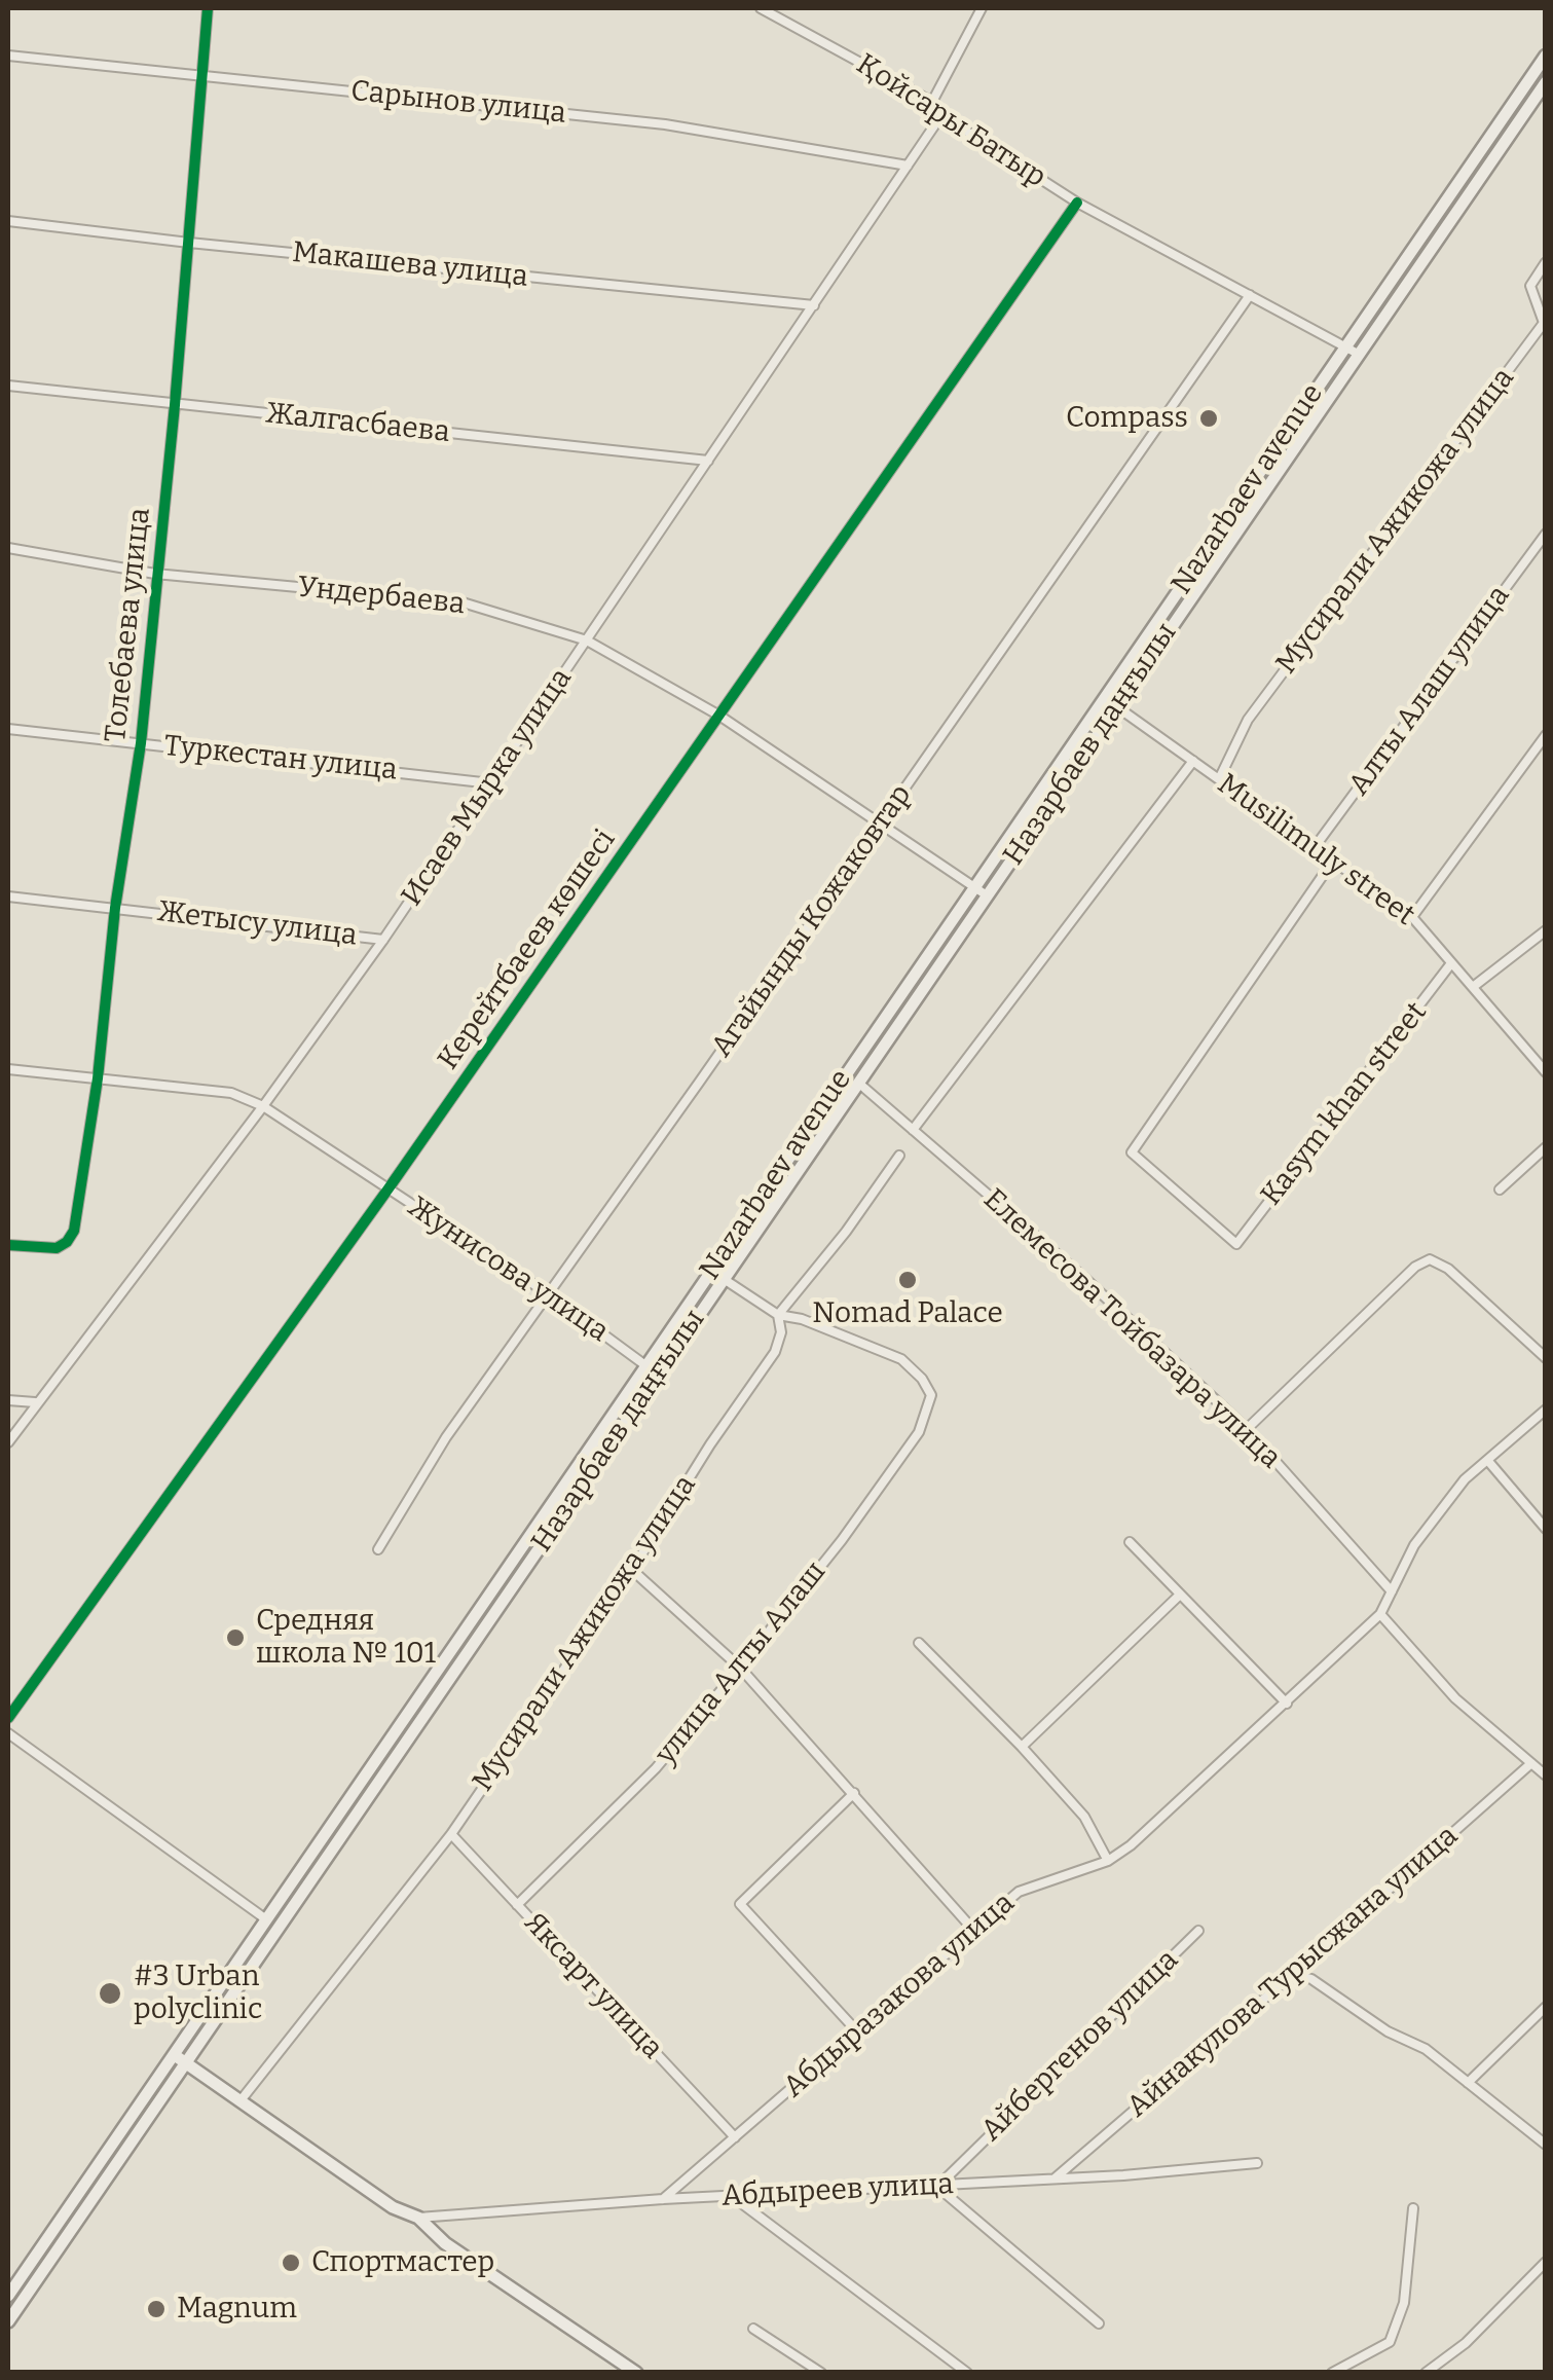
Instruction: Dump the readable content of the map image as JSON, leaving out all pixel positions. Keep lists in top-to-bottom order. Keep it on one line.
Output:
{"streets":{"main road":["Nazarbaev avenue","Назарбаев даңғылы"],"street":["Сарынов улица","Қойсары Батыр","Макашева улица","Жалгасбаева","Мусирали Ажикожа улица","Ундербаева","Толебаева улица","Алты Алаш улица","Туркестан улица","Исаев Мырка улица","Musilimuly street","Агайынды Кожаковтар","Жетысу улица","Керейтбаеев көшесі","Kasym khan street","Жунисова улица","Елемесова Тойбазара улица","улица Алты Алаш","Айнакулова Турысжана улица","Яксарт улица","Абдыразакова улица","Айбергенов улица","Абдыреев улица"]},"crossings":[["Сарынов улица","Толебаева улица"],["Сарынов улица","Исаев Мырка улица"],["Қойсары Батыр","Nazarbaev avenue"],["Қойсары Батыр","Назарбаев даңғылы"],["Қойсары Батыр","Исаев Мырка улица"],["Қойсары Батыр","Агайынды Кожаковтар"],["Қойсары Батыр","Керейтбаеев көшесі"],["Макашева улица","Толебаева улица"],["Макашева улица","Исаев Мырка улица"],["Жалгасбаева","Толебаева улица"],["Жалгасбаева","Исаев Мырка улица"],["Nazarbaev avenue","Ундербаева"],["Nazarbaev avenue","Musilimuly street"],["Nazarbaev avenue","Жунисова улица"],["Мусирали Ажикожа улица","Musilimuly street"],["Мусирали Ажикожа улица","улица Алты Алаш"],["Мусирали Ажикожа улица","Яксарт улица"],["Ундербаева","Толебаева улица"],["Ундербаева","Назарбаев даңғылы"],["Ундербаева","Исаев Мырка улица"],["Ундербаева","Агайынды Кожаковтар"],["Ундербаева","Керейтбаеев көшесі"],["Толебаева улица","Туркестан улица"],["Толебаева улица","Жетысу улица"],["Толебаева улица","Жунисова улица"],["Алты Алаш улица","Musilimuly street"],["Назарбаев даңғылы","Musilimuly street"],["Назарбаев даңғылы","Жунисова улица"],["Назарбаев даңғылы","Елемесова Тойбазара улица"],["Туркестан улица","Исаев Мырка улица"],["Исаев Мырка улица","Жетысу улица"],["Исаев Мырка улица","Жунисова улица"],["Musilimuly street","Kasym khan street"],["Агайынды Кожаковтар","Жунисова улица"],["Керейтбаеев көшесі","Жунисова улица"],["Елемесова Тойбазара улица","Абдыразакова улица"],["улица Алты Алаш","Яксарт улица"],["Айнакулова Турысжана улица","Абдыреев улица"],["Яксарт улица","Абдыразакова улица"],["Абдыразакова улица","Абдыреев улица"],["Айбергенов улица","Абдыреев улица"]],"places":["Compass","Nomad Palace","Средняя школа № 101","#3 Urban polyclinic","Спортмастер","Magnum"]}
